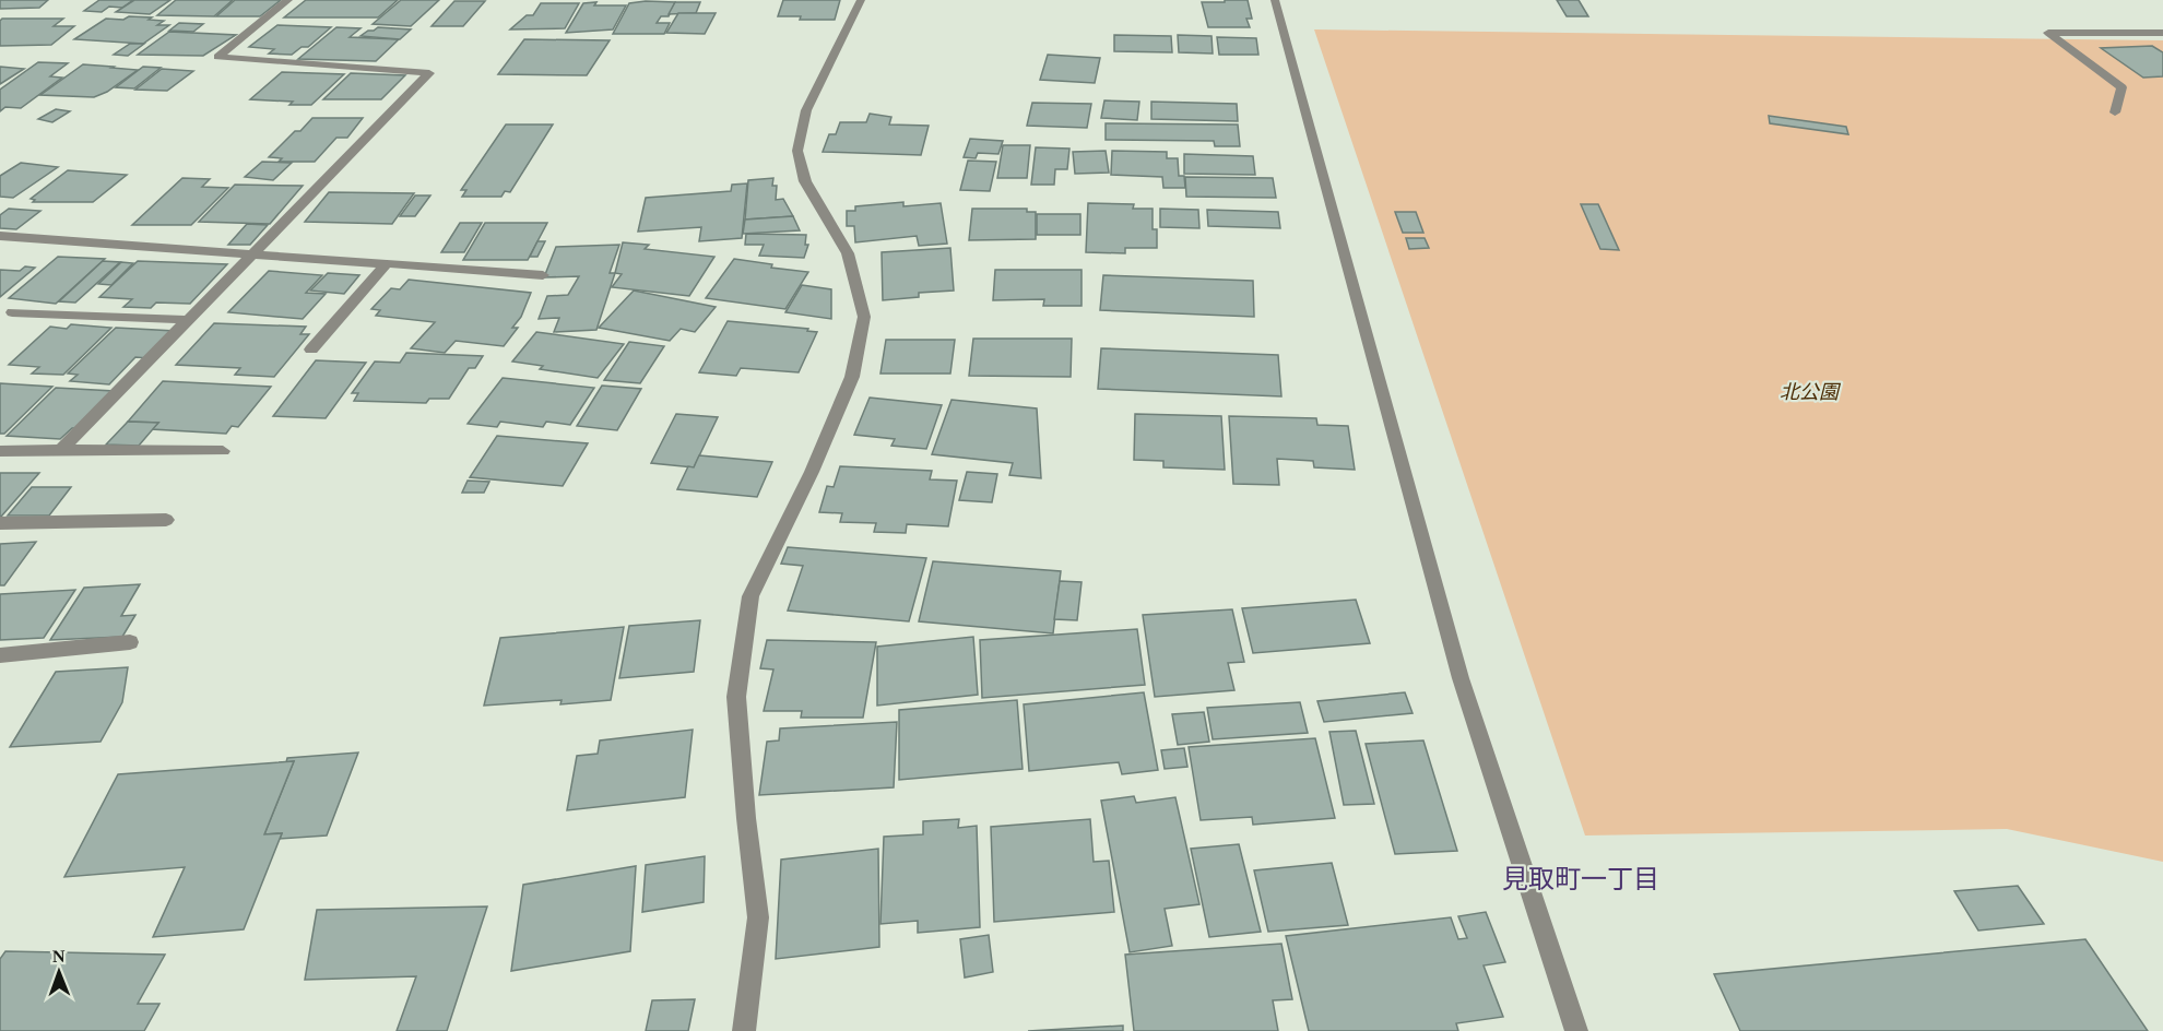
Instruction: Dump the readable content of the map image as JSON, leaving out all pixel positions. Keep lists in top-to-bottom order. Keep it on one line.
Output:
{"districts":["見取町一丁目"],"parks":["北公園"],"north":"top"}
